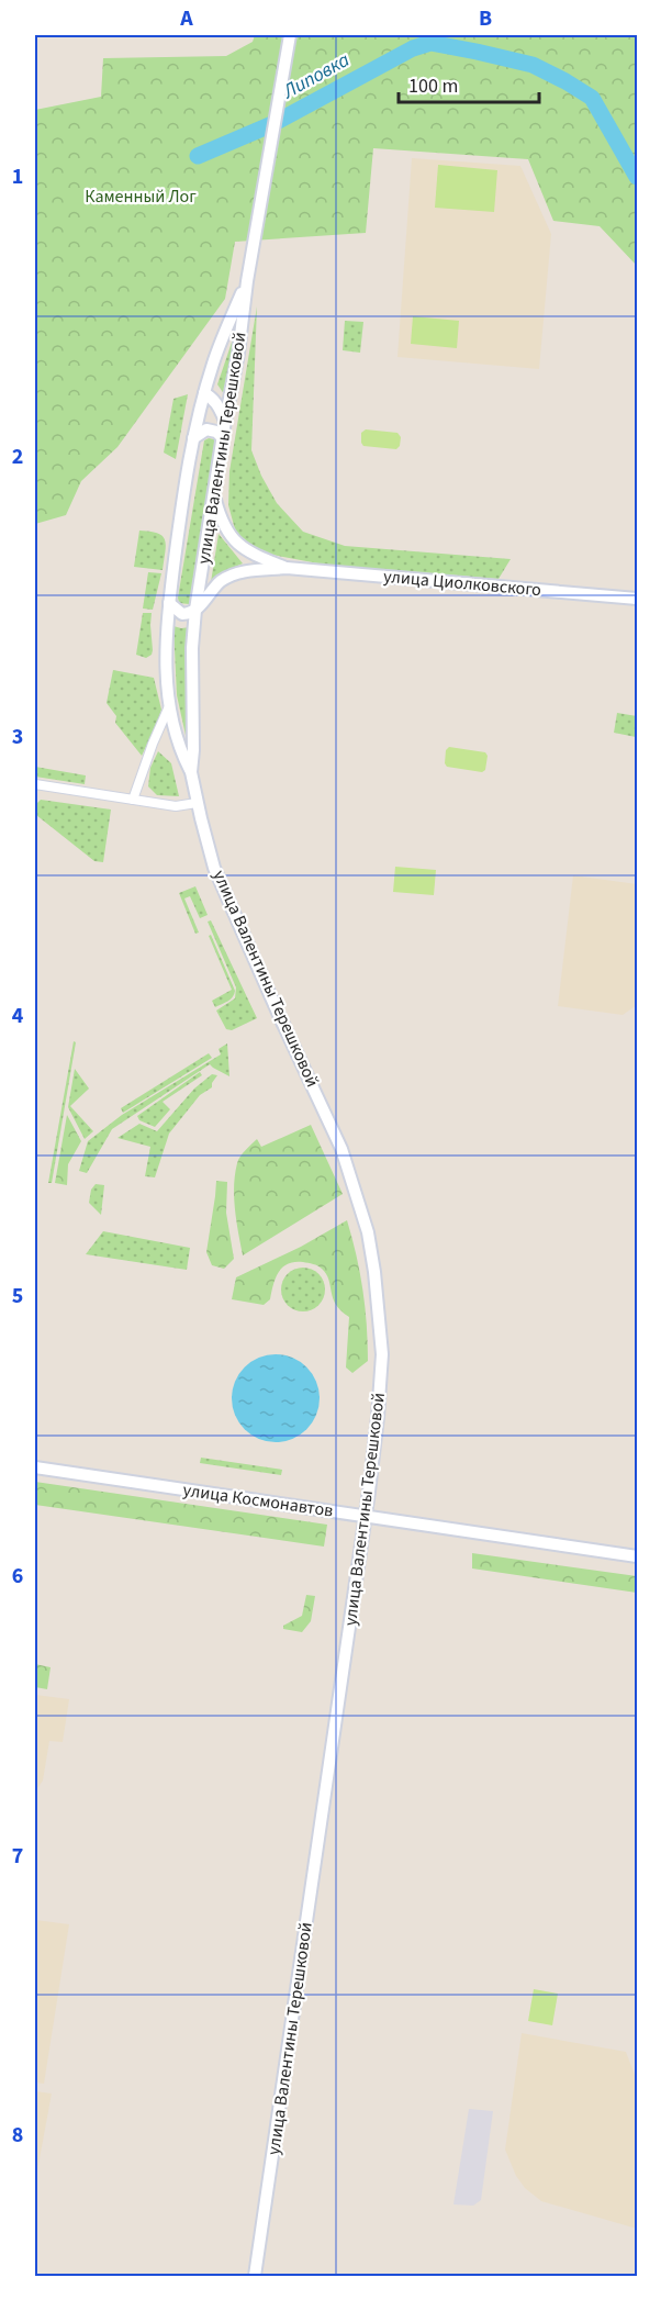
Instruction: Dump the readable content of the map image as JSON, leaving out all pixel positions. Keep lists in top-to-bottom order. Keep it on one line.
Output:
{"streets":{"main road":["улица Валентины Терешковой","улица Циолковского","улица Космонавтов"]},"crossings":[["улица Валентины Терешковой","улица Космонавтов"]],"water":["Липовка"],"parks":["Каменный Лог"],"scale_bar":"100 m","grid":{"columns":["A","B"],"rows":["1","2","3","4","5","6","7","8"]}}
